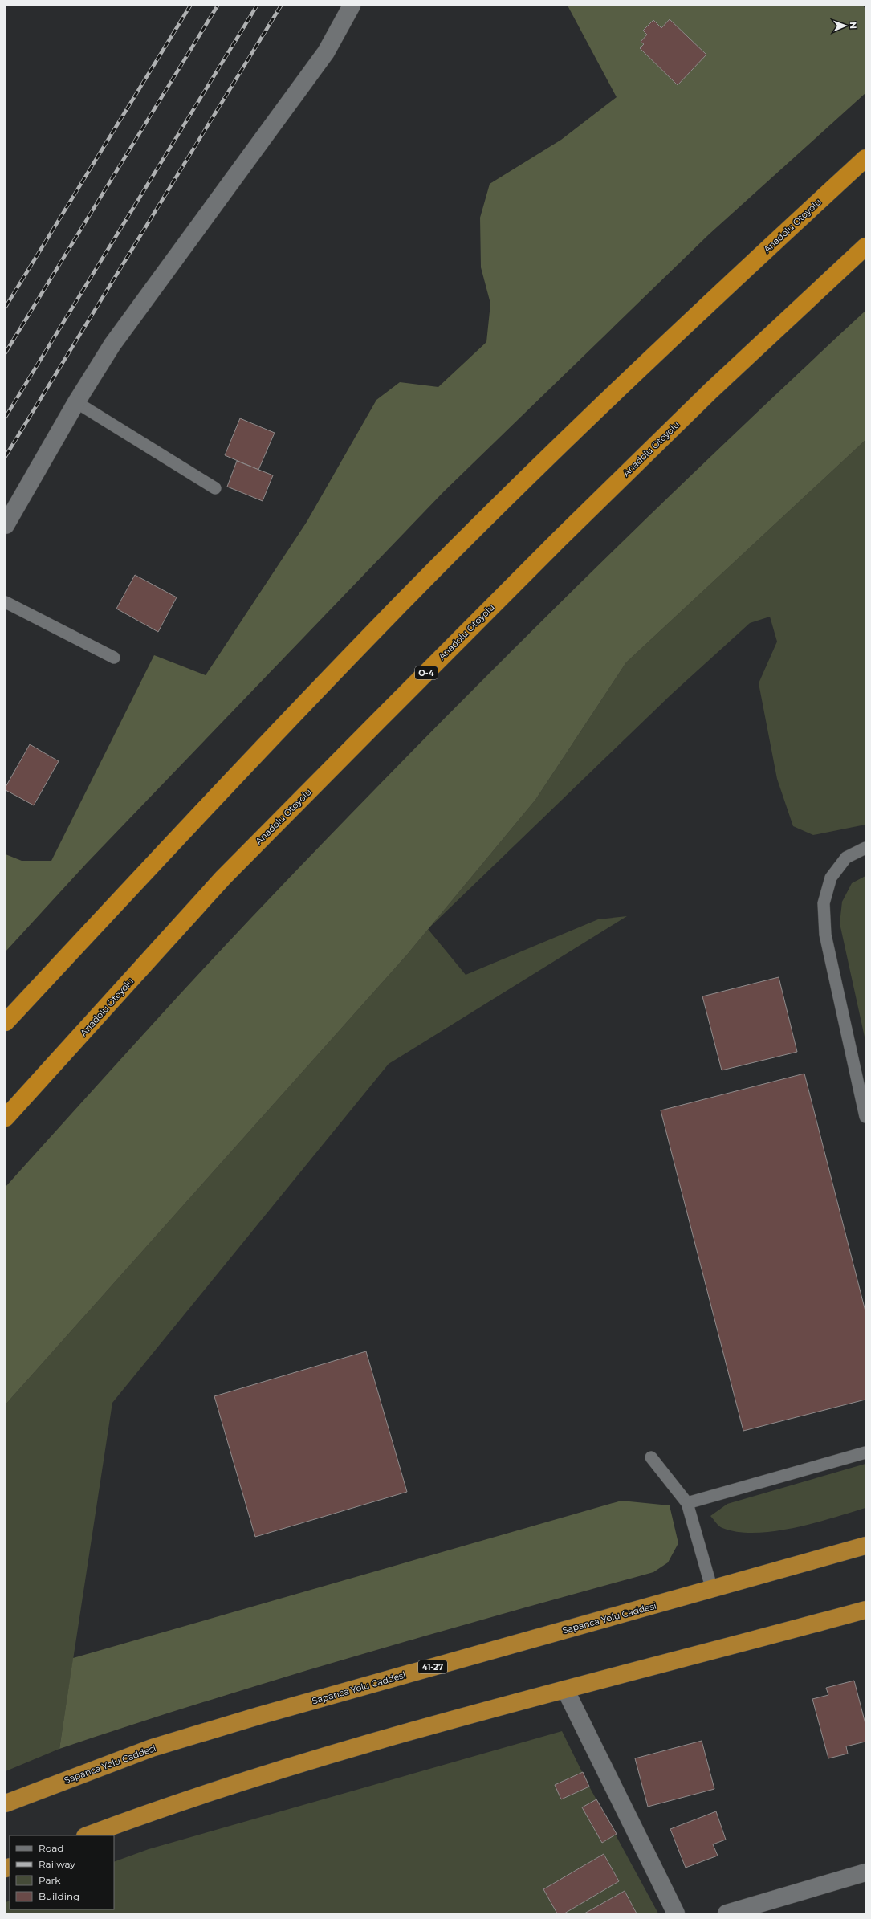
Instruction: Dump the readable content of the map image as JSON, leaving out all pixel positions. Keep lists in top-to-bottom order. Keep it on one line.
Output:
{"streets":{"highway":["Anadolu Otoyolu","O-4","Sapanca Yolu Caddesi","41-27"]},"legend":["Road","Railway","Park","Building"],"north":"right"}
